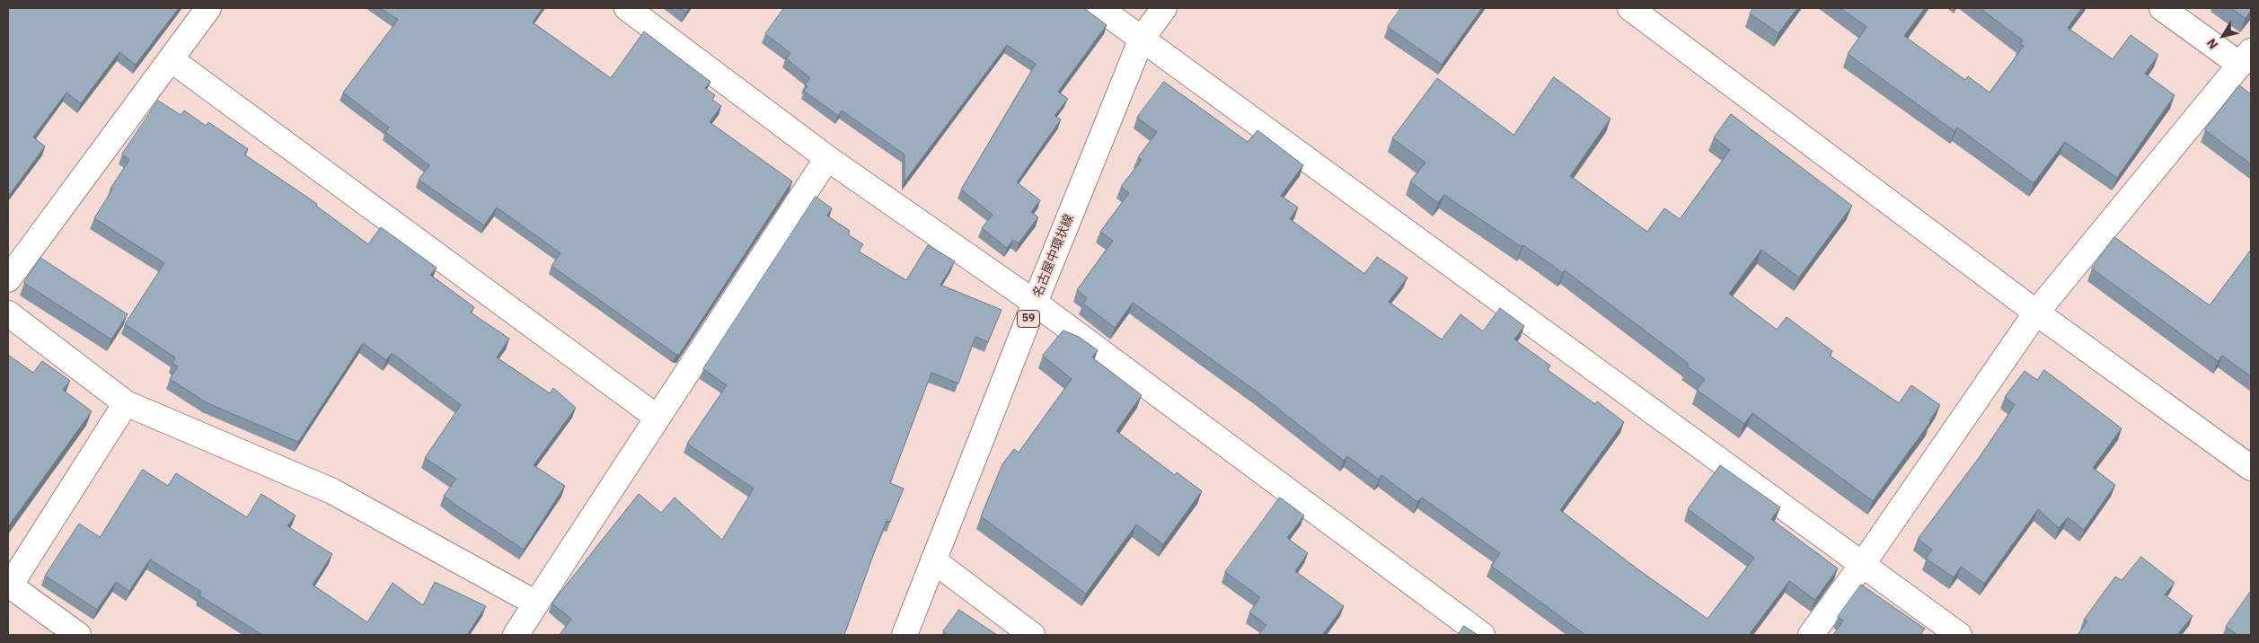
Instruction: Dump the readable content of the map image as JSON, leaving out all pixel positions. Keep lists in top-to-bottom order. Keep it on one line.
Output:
{"streets":{"street":["名古屋中環状線","59"]},"north":"bottom left"}
